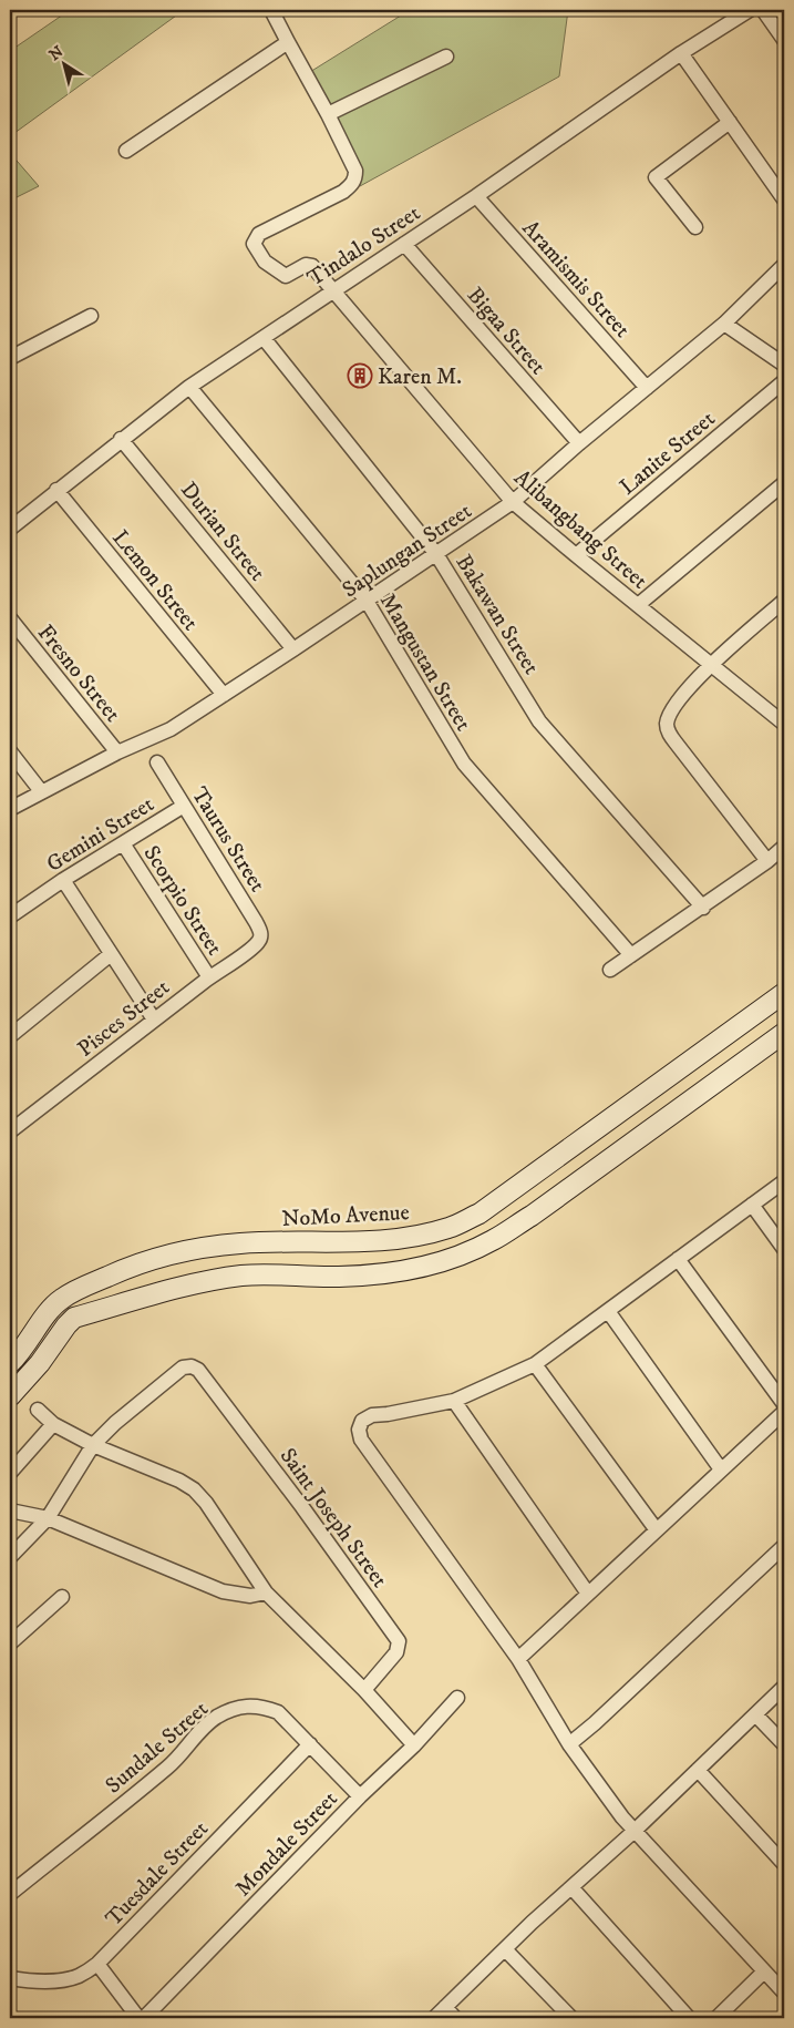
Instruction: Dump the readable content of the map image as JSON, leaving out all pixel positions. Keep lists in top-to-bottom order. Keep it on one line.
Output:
{"streets":{"main road":["NoMo Avenue"],"street":["Tindalo Street","Aramismis Street","Bigaa Street","Lanite Street","Alibangbang Street","Durian Street","Saplungan Street","Lemon Street","Bakawan Street","Mangustan Street","Fresno Street","Gemini Street","Taurus Street","Scorpio Street","Pisces Street","Saint Joseph Street","Sundale Street","Mondale Street","Tuesdale Street"]},"crossings":[["Tindalo Street","Aramismis Street"],["Tindalo Street","Bigaa Street"],["Tindalo Street","Alibangbang Street"],["Tindalo Street","Durian Street"],["Tindalo Street","Lemon Street"],["Tindalo Street","Bakawan Street"],["Tindalo Street","Mangustan Street"],["Aramismis Street","Saplungan Street"],["Bigaa Street","Saplungan Street"],["Lanite Street","Alibangbang Street"],["Alibangbang Street","Saplungan Street"],["Durian Street","Saplungan Street"],["Saplungan Street","Lemon Street"],["Saplungan Street","Bakawan Street"],["Saplungan Street","Mangustan Street"],["Saplungan Street","Fresno Street"],["Gemini Street","Taurus Street"],["Gemini Street","Scorpio Street"],["Taurus Street","Pisces Street"],["Scorpio Street","Pisces Street"],["Sundale Street","Mondale Street"],["Sundale Street","Tuesdale Street"]],"places":{"building":["Karen M."]},"north":"top left"}
